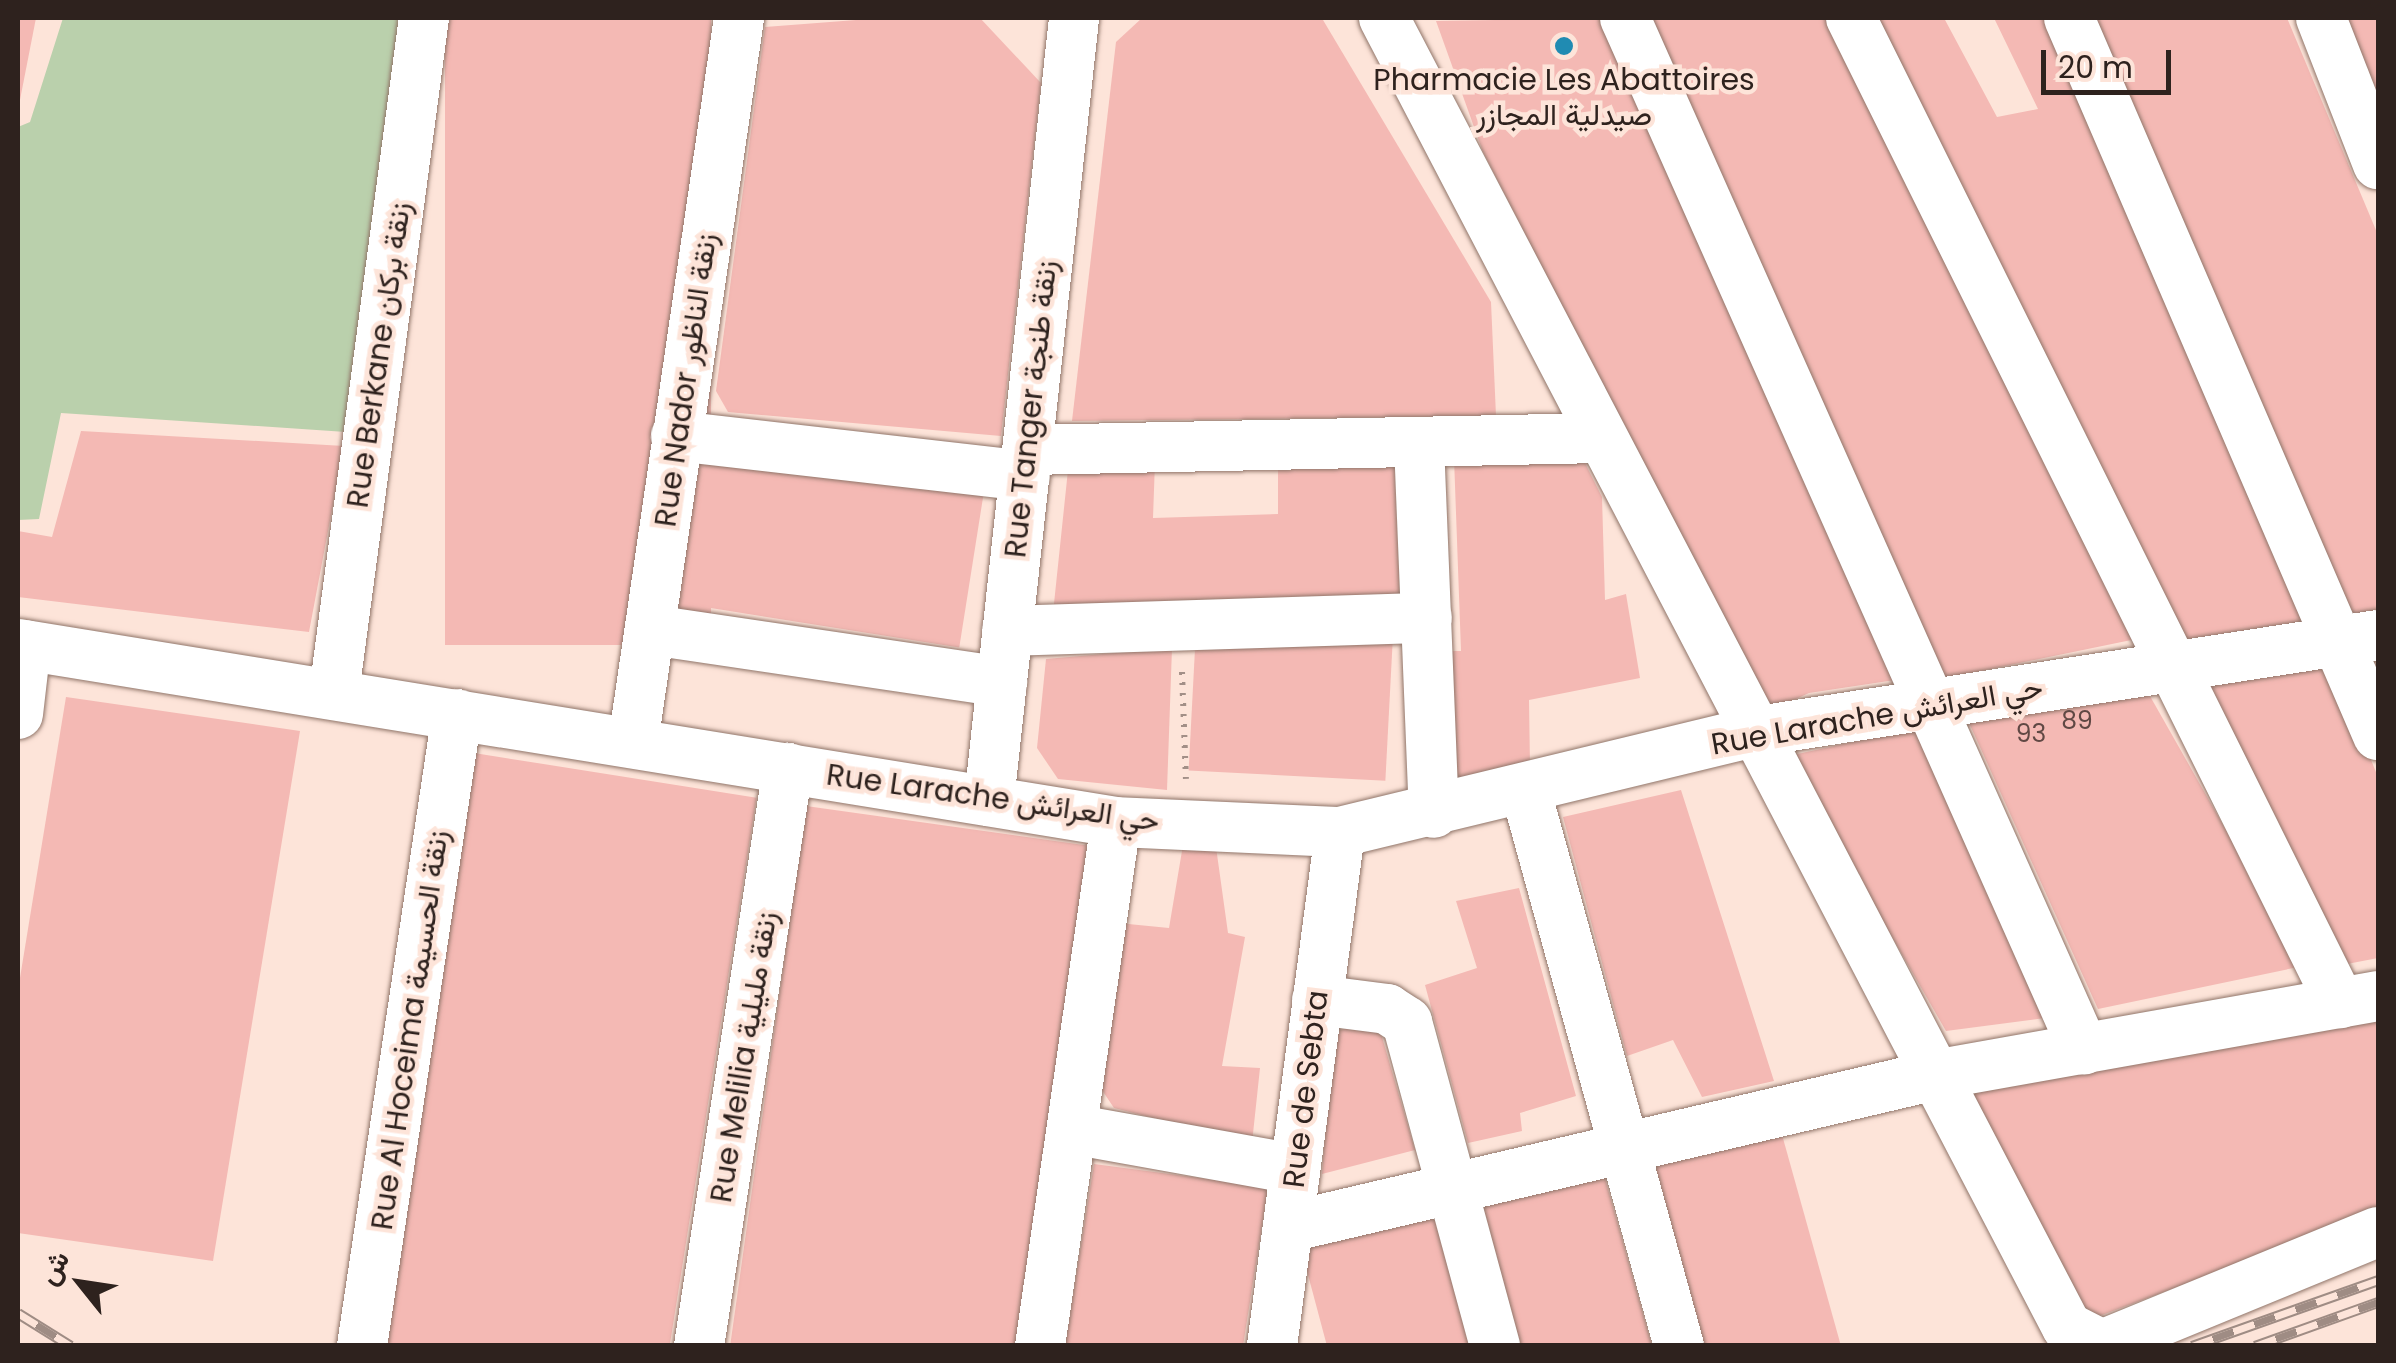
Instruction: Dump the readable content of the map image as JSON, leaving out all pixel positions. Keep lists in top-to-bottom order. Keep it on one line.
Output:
{"streets":{"street":["Rue Berkane زنقة بركان","Rue Nador زنقة الناظور","Rue Tanger زنقة طنجة","Rue Larache حي العرائش","Rue Al Hoceima زنقة الحسيمة","Rue Melilia زنقة مليلية","Rue de Sebta"]},"crossings":[["Rue Berkane زنقة بركان","Rue Larache حي العرائش"],["Rue Nador زنقة الناظور","Rue Larache حي العرائش"],["Rue Tanger زنقة طنجة","Rue Larache حي العرائش"],["Rue Larache حي العرائش","Rue Al Hoceima زنقة الحسيمة"],["Rue Larache حي العرائش","Rue Melilia زنقة مليلية"],["Rue Larache حي العرائش","Rue de Sebta"]],"places":["Pharmacie Les Abattoires صيدلية المجازر"],"house_numbers":["89","93"],"scale_bar":"20 m","north":"top left"}
